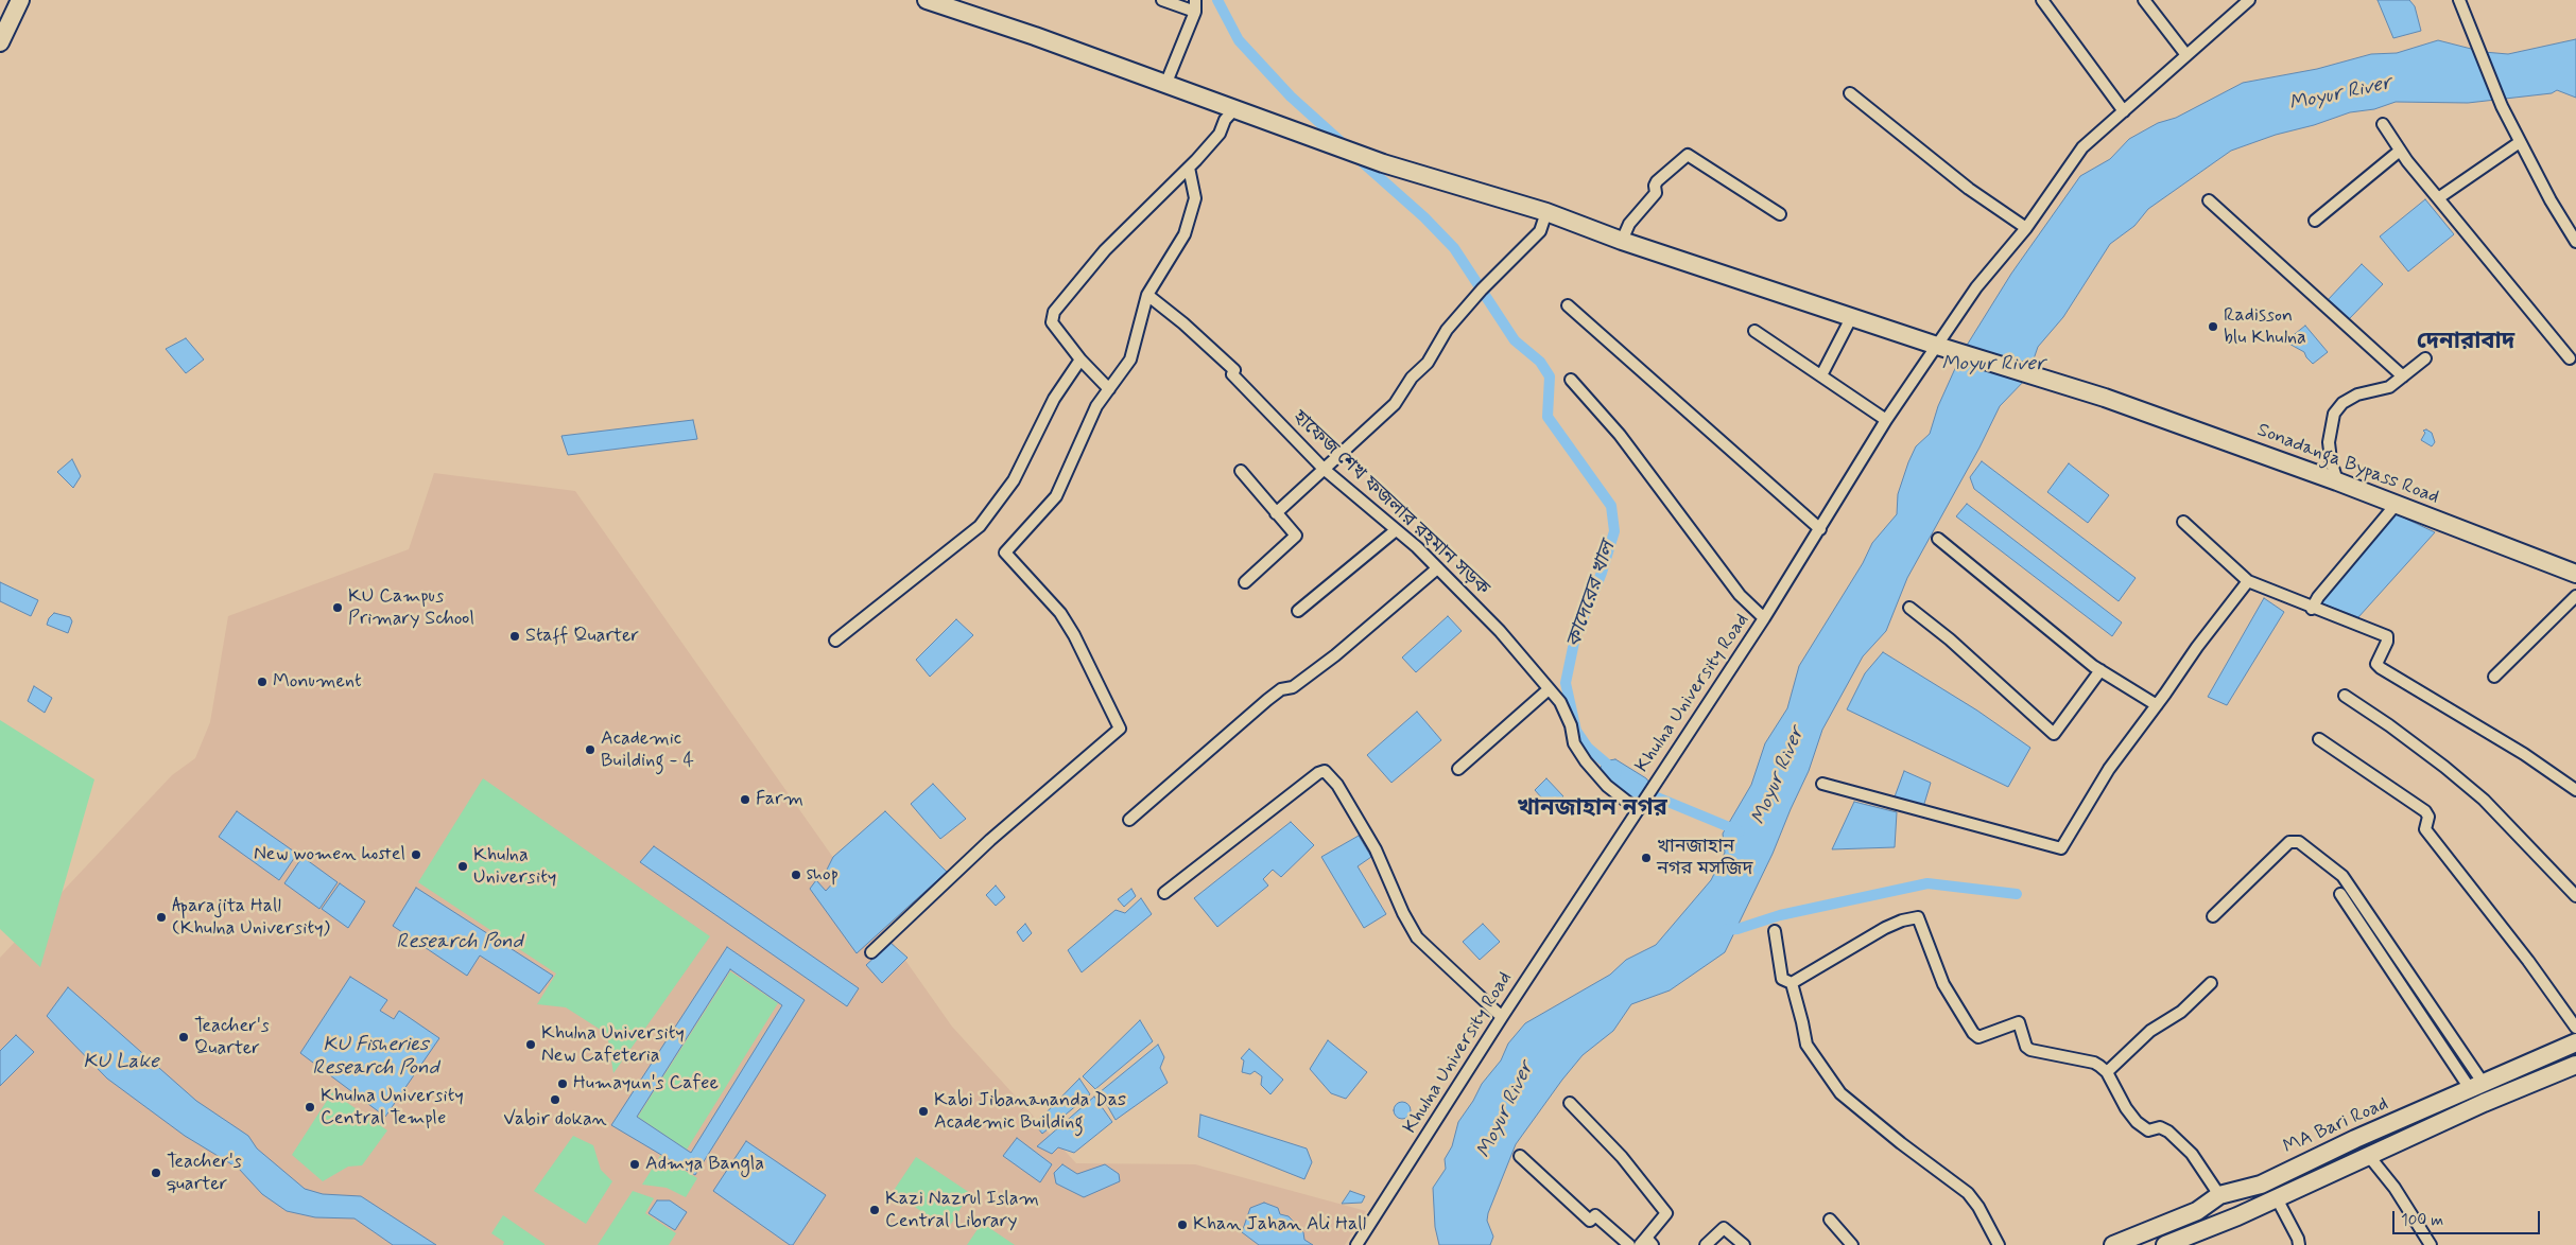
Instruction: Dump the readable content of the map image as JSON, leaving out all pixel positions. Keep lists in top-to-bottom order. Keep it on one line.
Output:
{"streets":{"main road":["Sonadanga Bypass Road","MA Bari Road"],"street":["হাফেজ শেখ ফজলার রহমান সড়ক","Khulna University Road"]},"crossings":[["Sonadanga Bypass Road","Khulna University Road"],["হাফেজ শেখ ফজলার রহমান সড়ক","Khulna University Road"]],"districts":["দেনারাবাদ","খানজাহান নগর"],"water":["Moyur River","কাদেরের খাল","Research Pond","KU Fisheries Research Pond","KU Lake"],"places":["Radisson blu Khulna","KU Campus Primary School","Staff Quarter","Monument","Academic Building - 4","Farm","New women hostel","খানজাহান নগর মসজিদ","Khulna University","shop","Aparajita Hall (Khulna University)","Teacher's Quarter","Khulna University New Cafeteria","Humayun's Cafee","Vabir dokan","Khulna University Central Temple","Kabi Jibanananda Das Academic Building","Admya Bangla","Teacher's quarter","Kazi Nazrul Islam Central Library","Khan Jahan Ali Hall"],"scale_bar":"100 m"}
